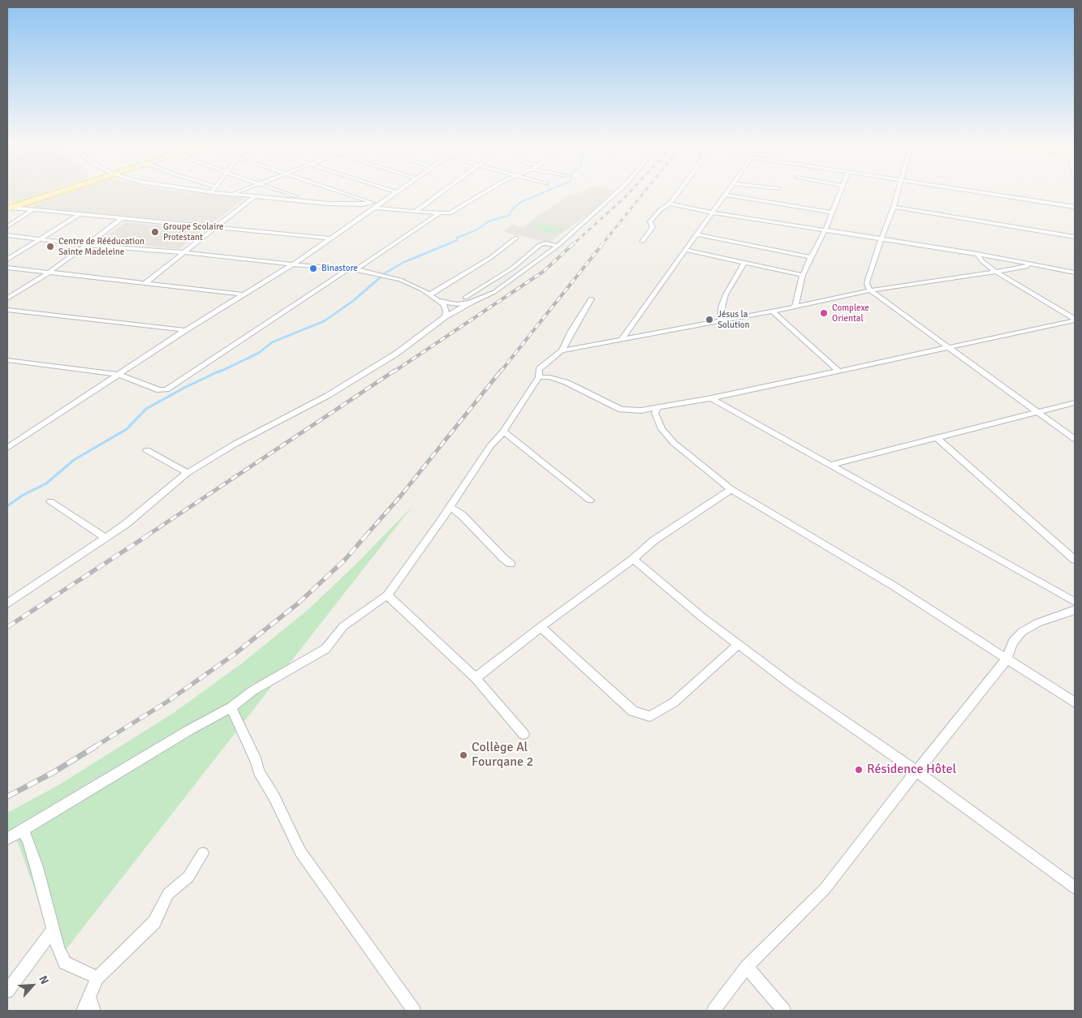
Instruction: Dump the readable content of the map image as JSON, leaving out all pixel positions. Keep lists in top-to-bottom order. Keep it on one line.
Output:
{"places":["Groupe Scolaire Protestant","Centre de Rééducation Sainte Madeleine","Binastore","Complexe Oriental","Jésus la Solution","Collège Al Fourqane 2","Résidence Hôtel"],"north":"top right"}
